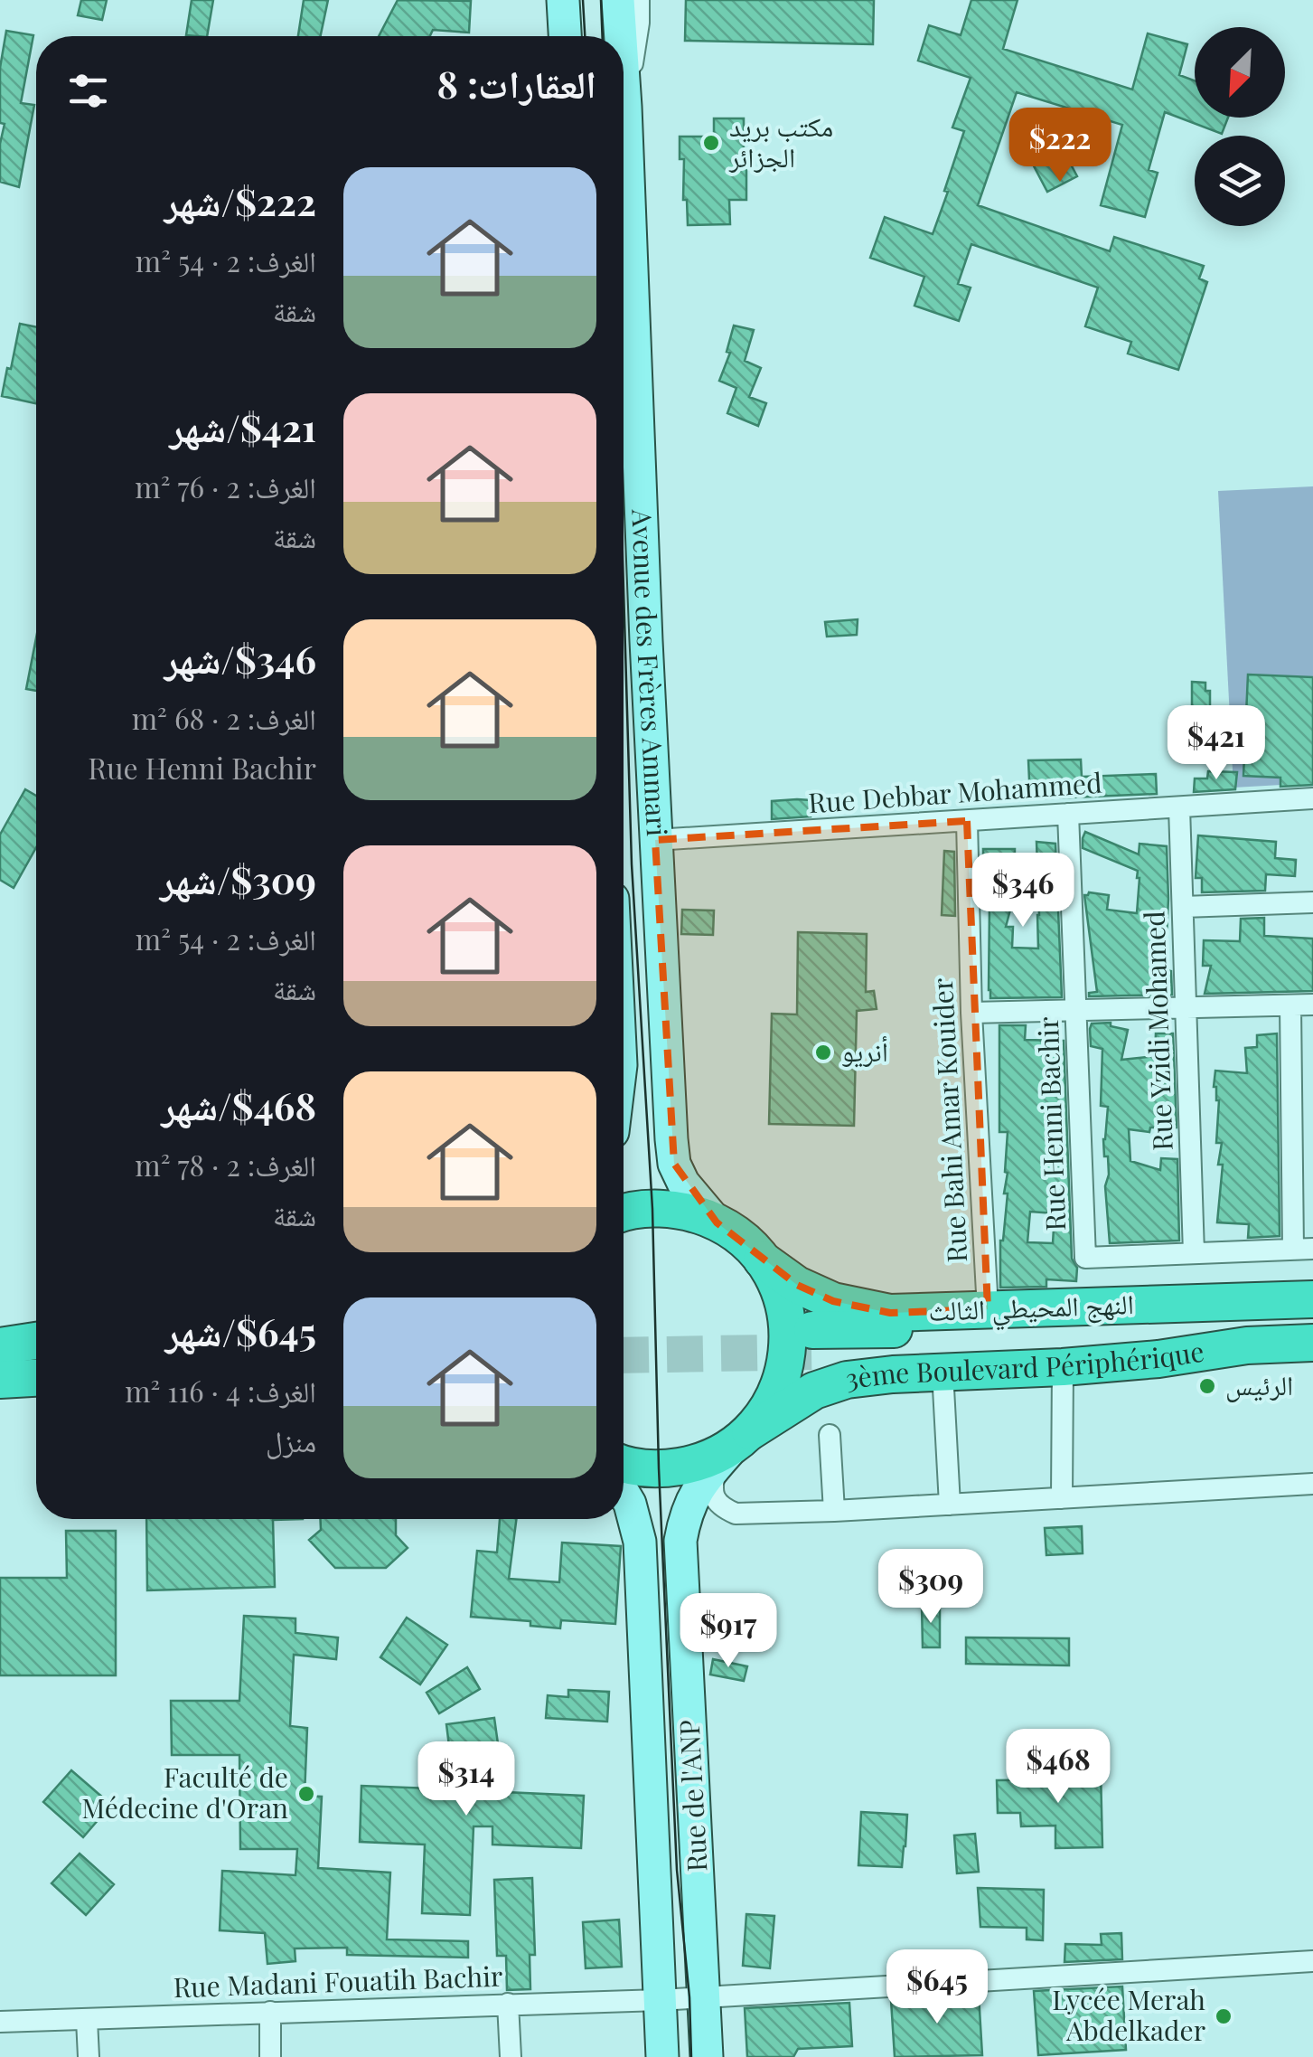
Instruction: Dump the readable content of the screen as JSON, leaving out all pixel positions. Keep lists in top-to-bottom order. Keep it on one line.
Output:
{"streets":{"highway":["النهج المحيطي الثالث","3ème Boulevard Périphérique"],"main road":["Avenue des Frères Ammari","Rue de l'ANP"],"street":["Rue Debbar Mohammed","Rue Yzidi Mohamed","Rue Bahi Amar Kouider","Rue Henni Bachir","Rue Madani Fouatih Bachir"]},"crossings":[["Avenue des Frères Ammari","Rue Debbar Mohammed"],["Avenue des Frères Ammari","النهج المحيطي الثالث"],["Rue Debbar Mohammed","Rue Yzidi Mohamed"],["Rue Debbar Mohammed","Rue Bahi Amar Kouider"],["Rue Debbar Mohammed","Rue Henni Bachir"],["Rue Yzidi Mohamed","Rue Henni Bachir"],["Rue Bahi Amar Kouider","النهج المحيطي الثالث"],["النهج المحيطي الثالث","3ème Boulevard Périphérique"],["3ème Boulevard Périphérique","Rue de l'ANP"],["Rue de l'ANP","Rue Madani Fouatih Bachir"]],"places":["مكتب بريد الجزائر","أنريو","الرئيس","Faculté de Médecine d'Oran","Lycée Merah Abdelkader"],"north":"bottom left","page":{"heading":"العقارات: 8","price":["$222","$421","$346","$309","$917","$468","$314","$645"],"list":[{"name":"$222/شهر","note":"الغرف: 2 · 54 m² · شقة"},{"name":"$421/شهر","note":"الغرف: 2 · 76 m² · شقة"},{"name":"$346/شهر","note":"الغرف: 2 · 68 m² · Rue Henni Bachir"},{"name":"$309/شهر","note":"الغرف: 2 · 54 m² · شقة"},{"name":"$468/شهر","note":"الغرف: 2 · 78 m² · شقة"},{"name":"$645/شهر","note":"الغرف: 4 · 116 m² · منزل"}]}}
